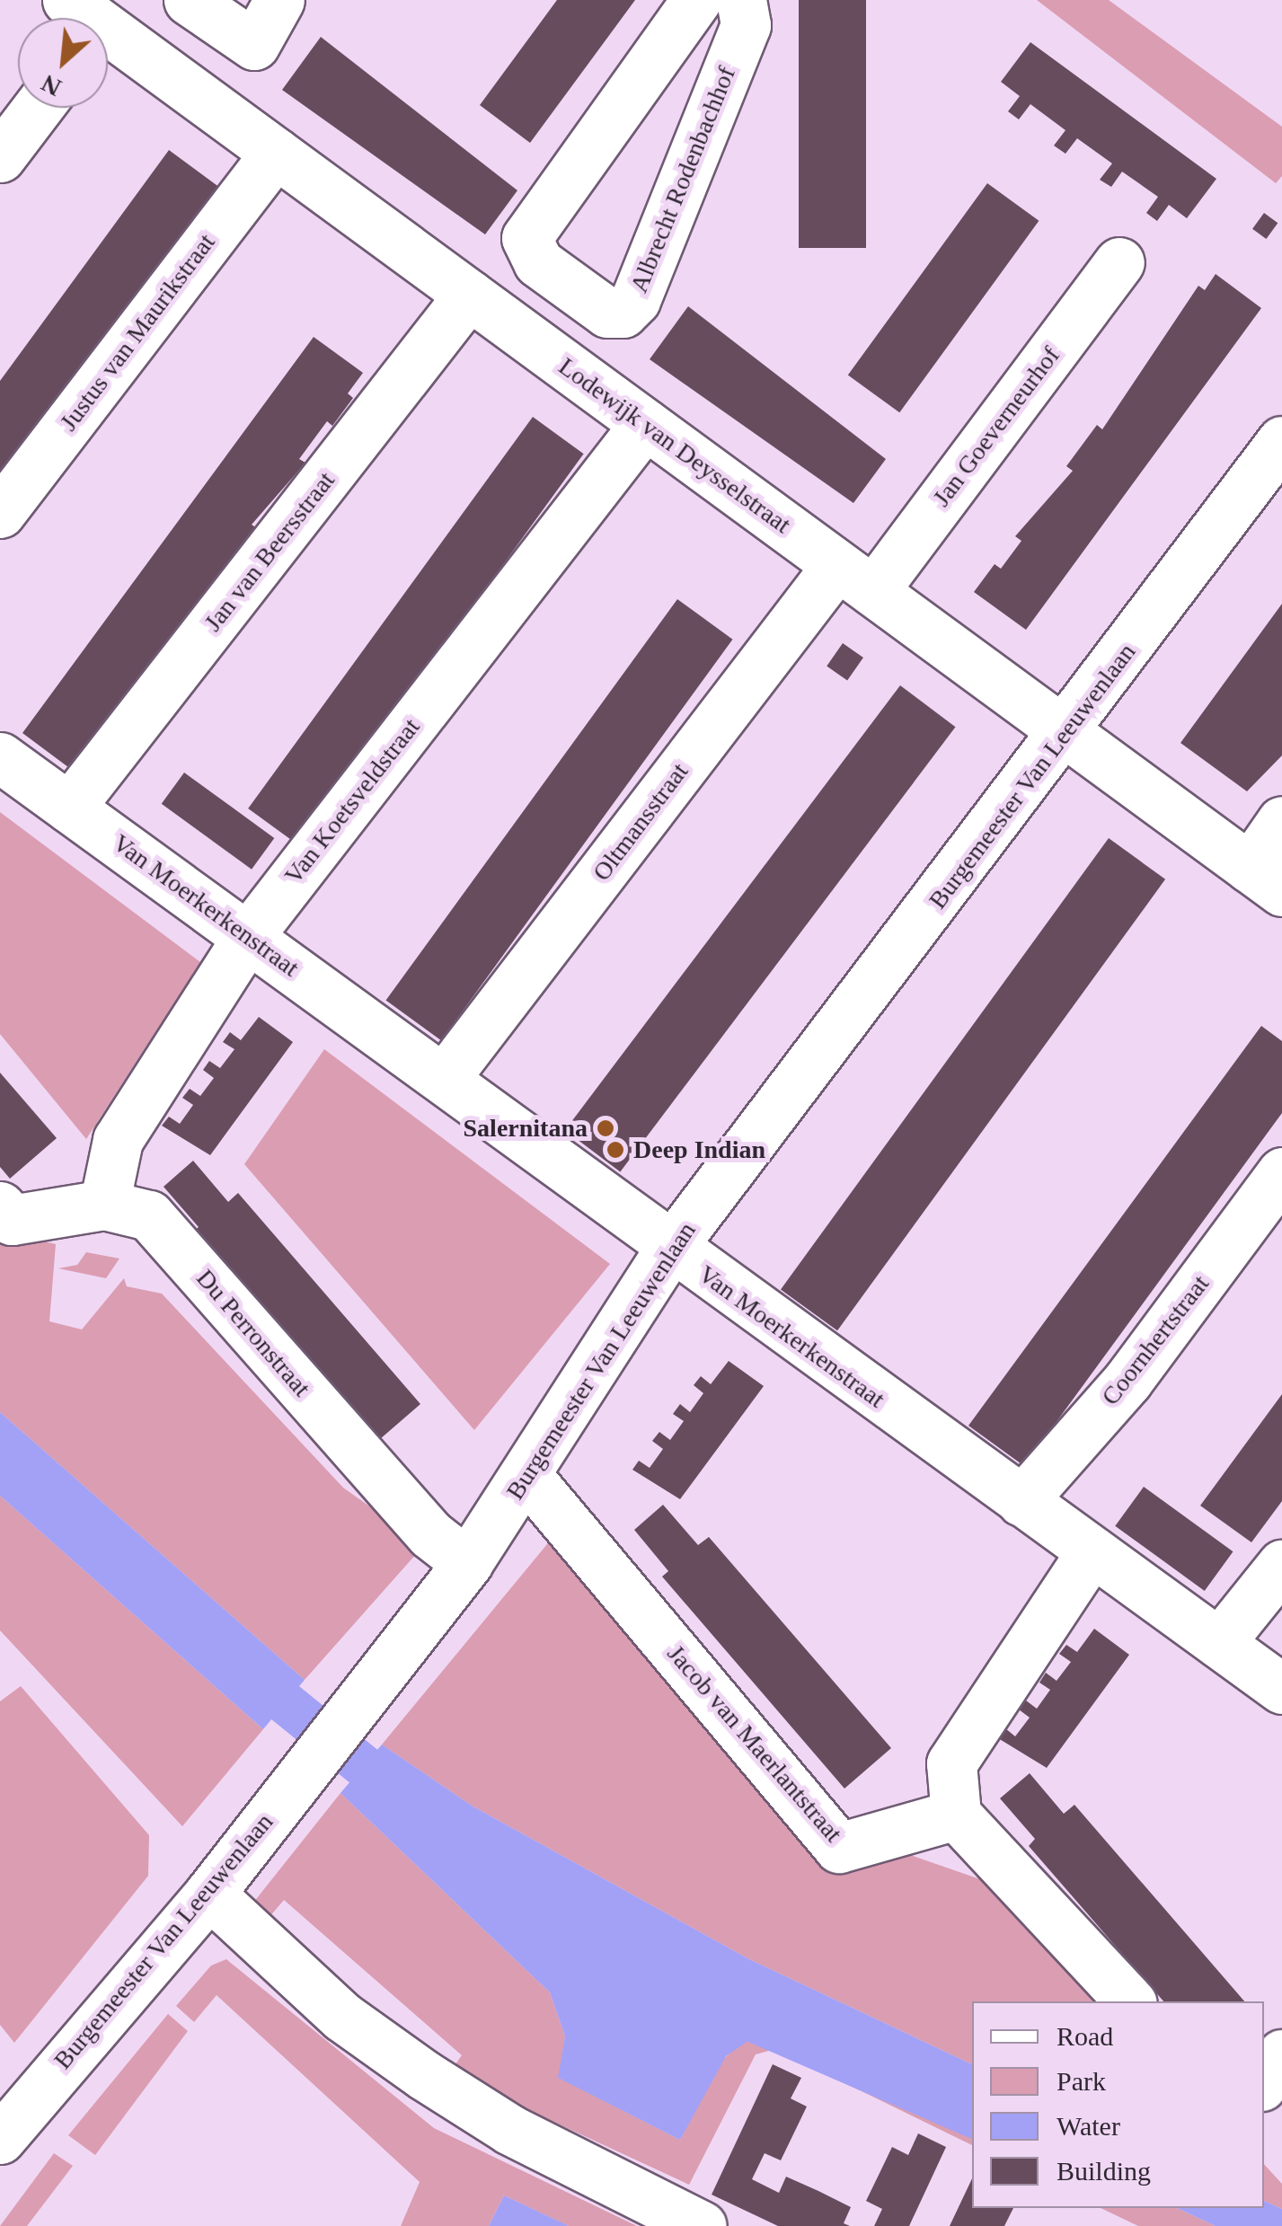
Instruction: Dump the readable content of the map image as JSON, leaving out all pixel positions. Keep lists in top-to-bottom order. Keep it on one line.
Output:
{"streets":{"street":["Albrecht Rodenbachhof","Justus van Maurikstraat","Jan Goeverneurhof","Lodewijk van Deysselstraat","Jan van Beersstraat","Burgemeester Van Leeuwenlaan","Van Koetsveldstraat","Oltmansstraat","Van Moerkerkenstraat","Du Perronstraat","Coornhertstraat","Jacob van Maerlantstraat"]},"crossings":[["Justus van Maurikstraat","Lodewijk van Deysselstraat"],["Jan Goeverneurhof","Lodewijk van Deysselstraat"],["Jan Goeverneurhof","Oltmansstraat"],["Lodewijk van Deysselstraat","Jan van Beersstraat"],["Lodewijk van Deysselstraat","Burgemeester Van Leeuwenlaan"],["Lodewijk van Deysselstraat","Van Koetsveldstraat"],["Lodewijk van Deysselstraat","Oltmansstraat"],["Jan van Beersstraat","Van Moerkerkenstraat"],["Burgemeester Van Leeuwenlaan","Van Moerkerkenstraat"],["Burgemeester Van Leeuwenlaan","Du Perronstraat"],["Burgemeester Van Leeuwenlaan","Jacob van Maerlantstraat"],["Van Koetsveldstraat","Van Moerkerkenstraat"],["Van Koetsveldstraat","Du Perronstraat"],["Oltmansstraat","Van Moerkerkenstraat"],["Van Moerkerkenstraat","Coornhertstraat"]],"places":["Salernitana","Deep Indian"],"legend":["Road","Park","Water","Building"],"north":"bottom left"}
